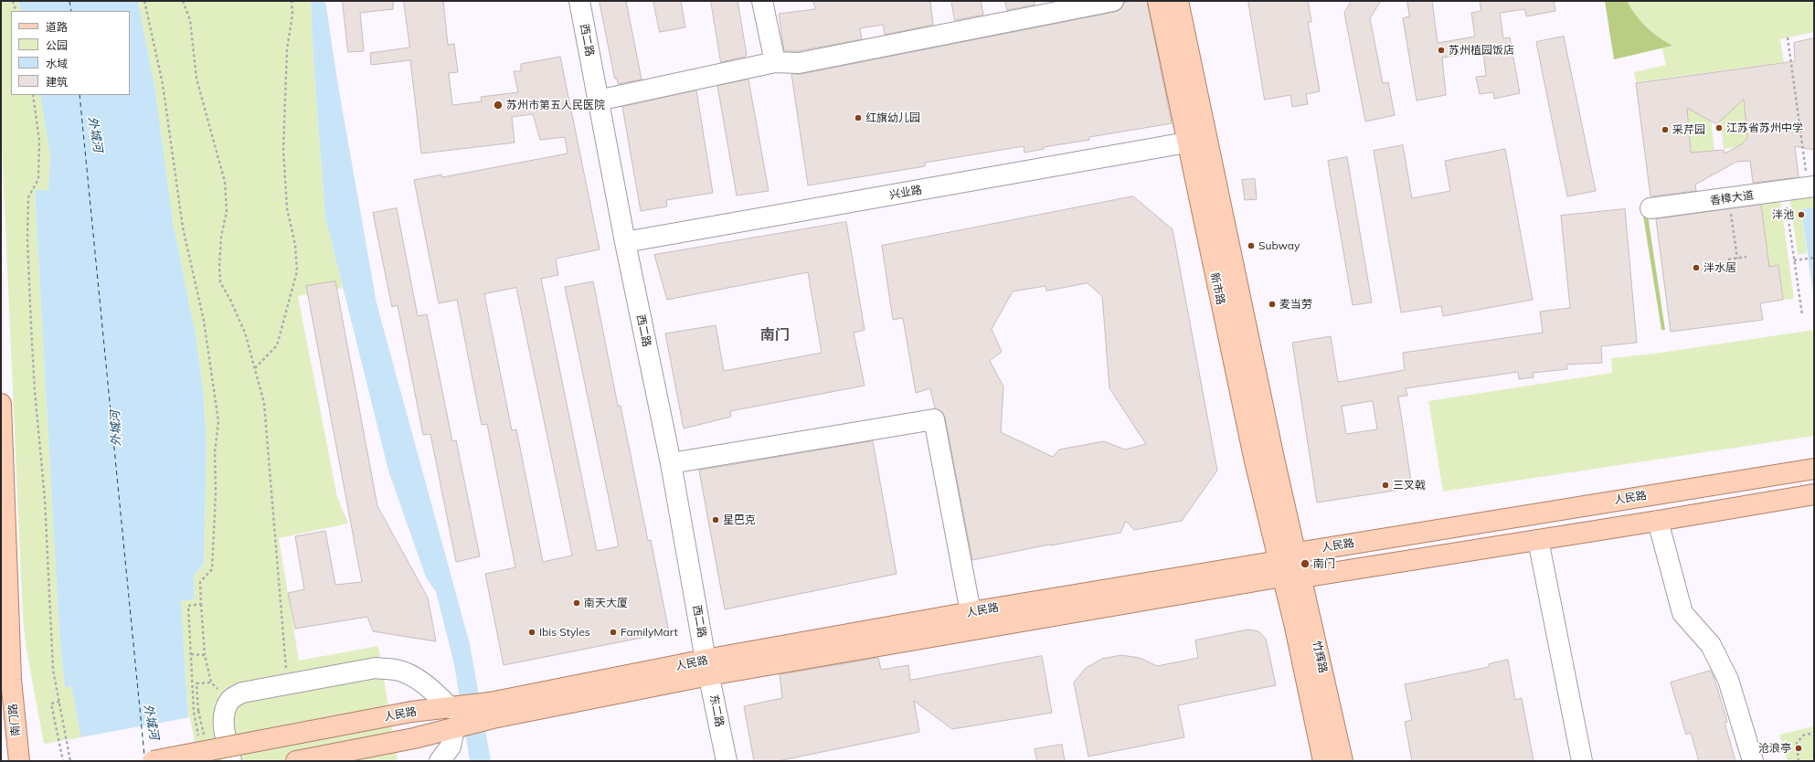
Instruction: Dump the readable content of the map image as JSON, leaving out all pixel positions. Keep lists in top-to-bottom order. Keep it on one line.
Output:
{"streets":{"main road":["新市路","人民路","竹辉路","南门路"],"street":["西二路","兴业路","香樟大道","东二路"]},"crossings":[["西二路","兴业路"],["西二路","人民路"],["西二路","东二路"],["兴业路","新市路"],["新市路","人民路"],["新市路","竹辉路"],["人民路","竹辉路"],["人民路","东二路"]],"districts":["南门"],"water":["外城河"],"places":["苏州植园饭店","苏州市第五人民医院","红旗幼儿园","江苏省苏州中学","采芹园","泮池","Subway","泮水居","麦当劳","三叉戟","星巴克","南门","南天大厦","Ibis Styles","FamilyMart","沧浪亭"],"legend":["道路","公园","水域","建筑"]}
